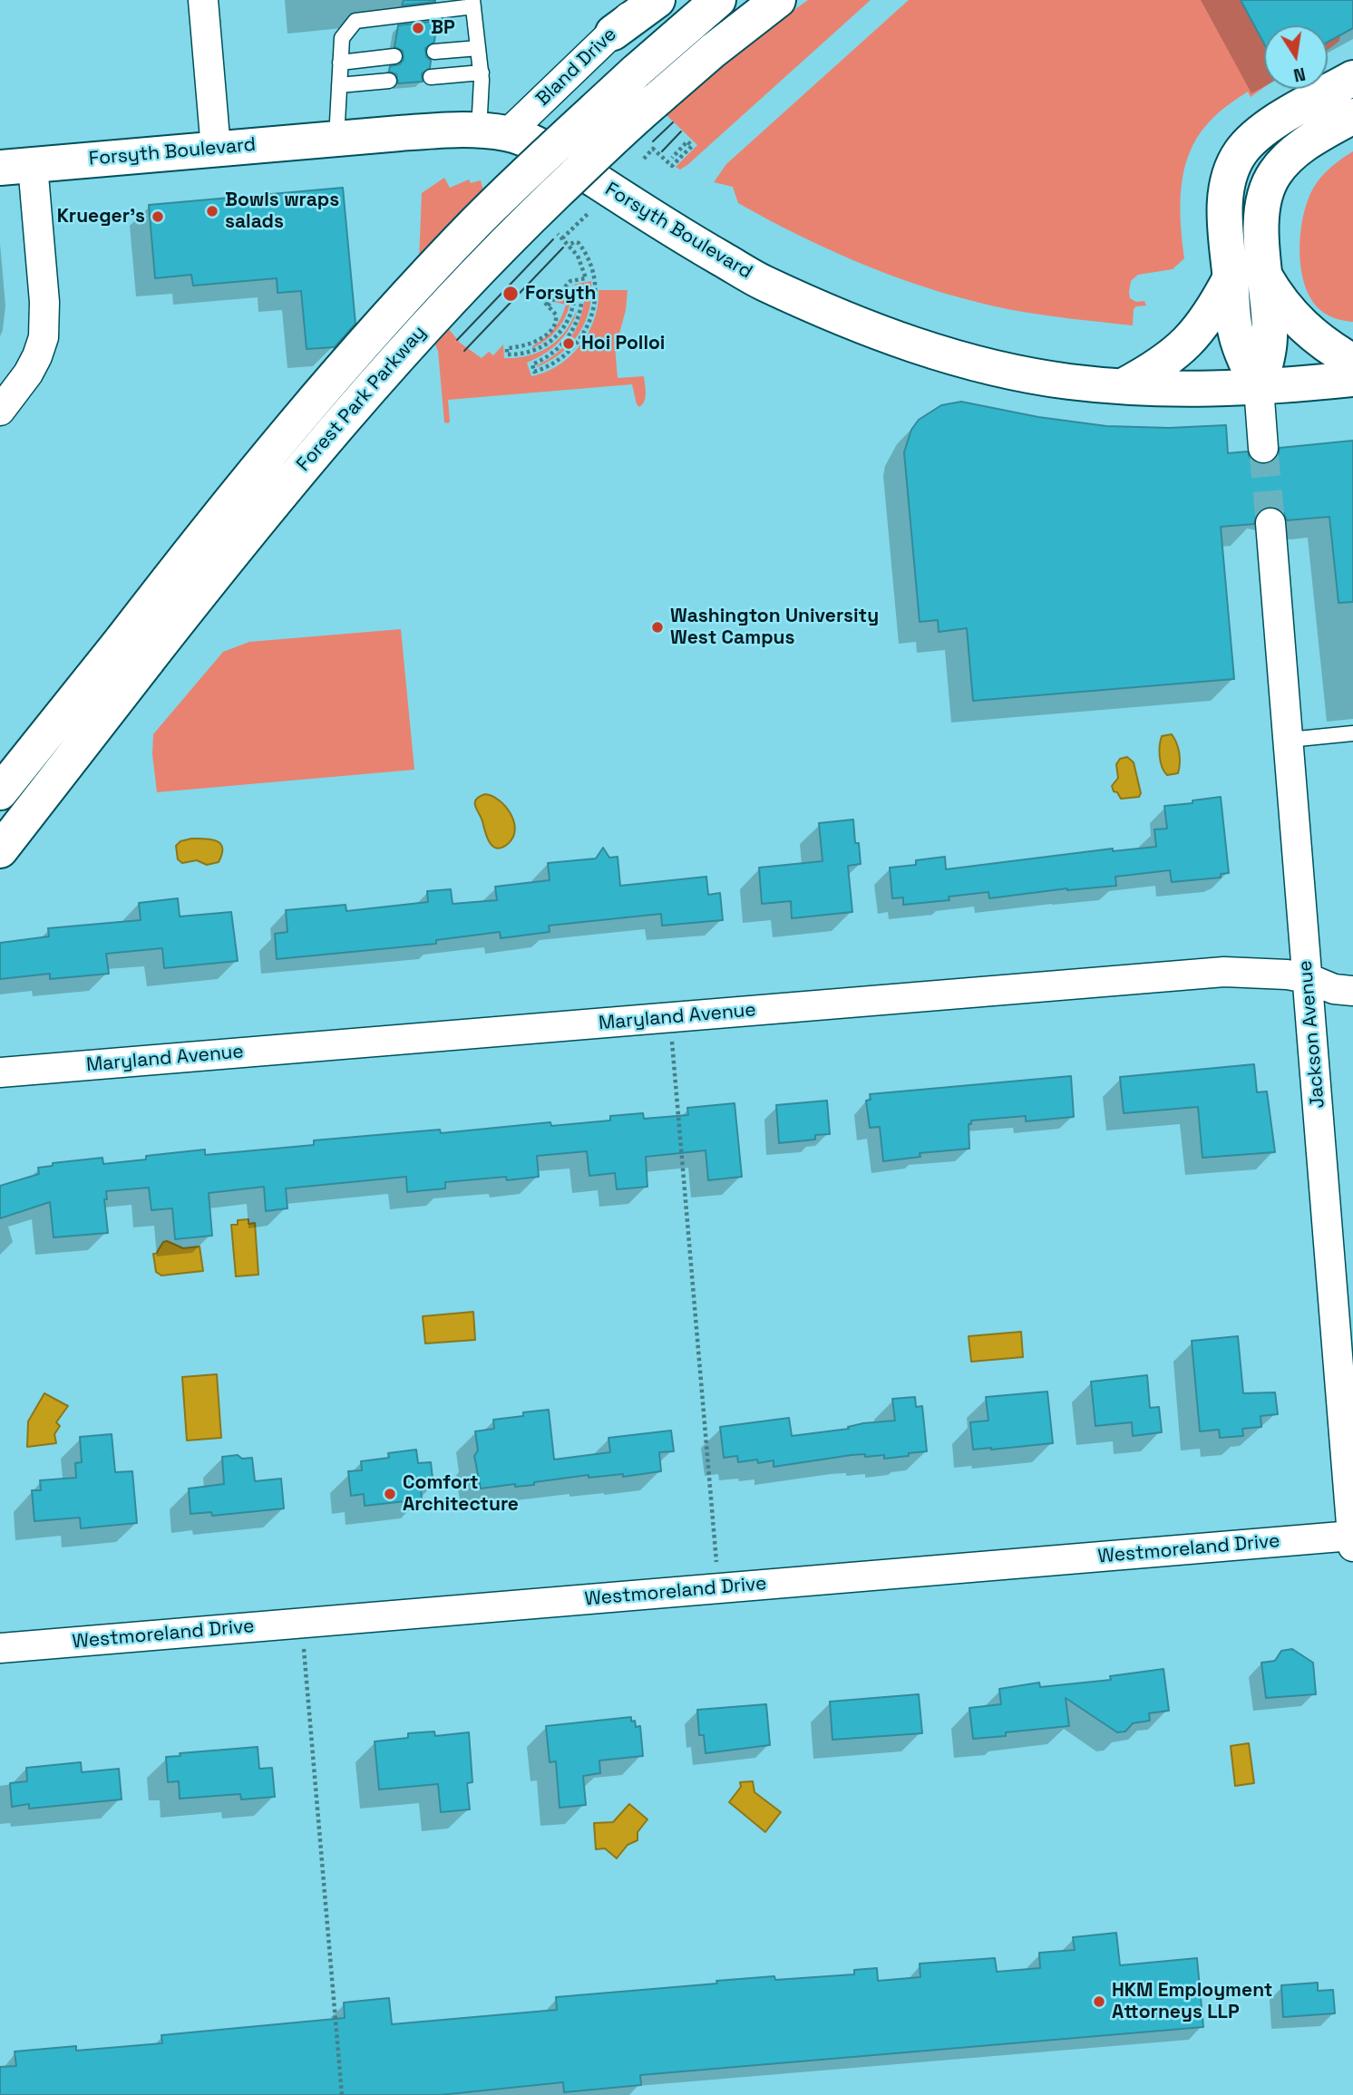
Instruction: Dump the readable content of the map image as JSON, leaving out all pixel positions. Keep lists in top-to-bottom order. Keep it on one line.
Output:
{"streets":{"main road":["Forsyth Boulevard","Forest Park Parkway"],"street":["Bland Drive","Maryland Avenue","Jackson Avenue","Westmoreland Drive"]},"crossings":[["Bland Drive","Forsyth Boulevard"],["Maryland Avenue","Jackson Avenue"],["Jackson Avenue","Westmoreland Drive"]],"places":["BP","Bowls wraps salads","Krueger's","Forsyth","Hoi Polloi","Washington University West Campus","Comfort Architecture","HKM Employment Attorneys LLP"],"north":"bottom"}
